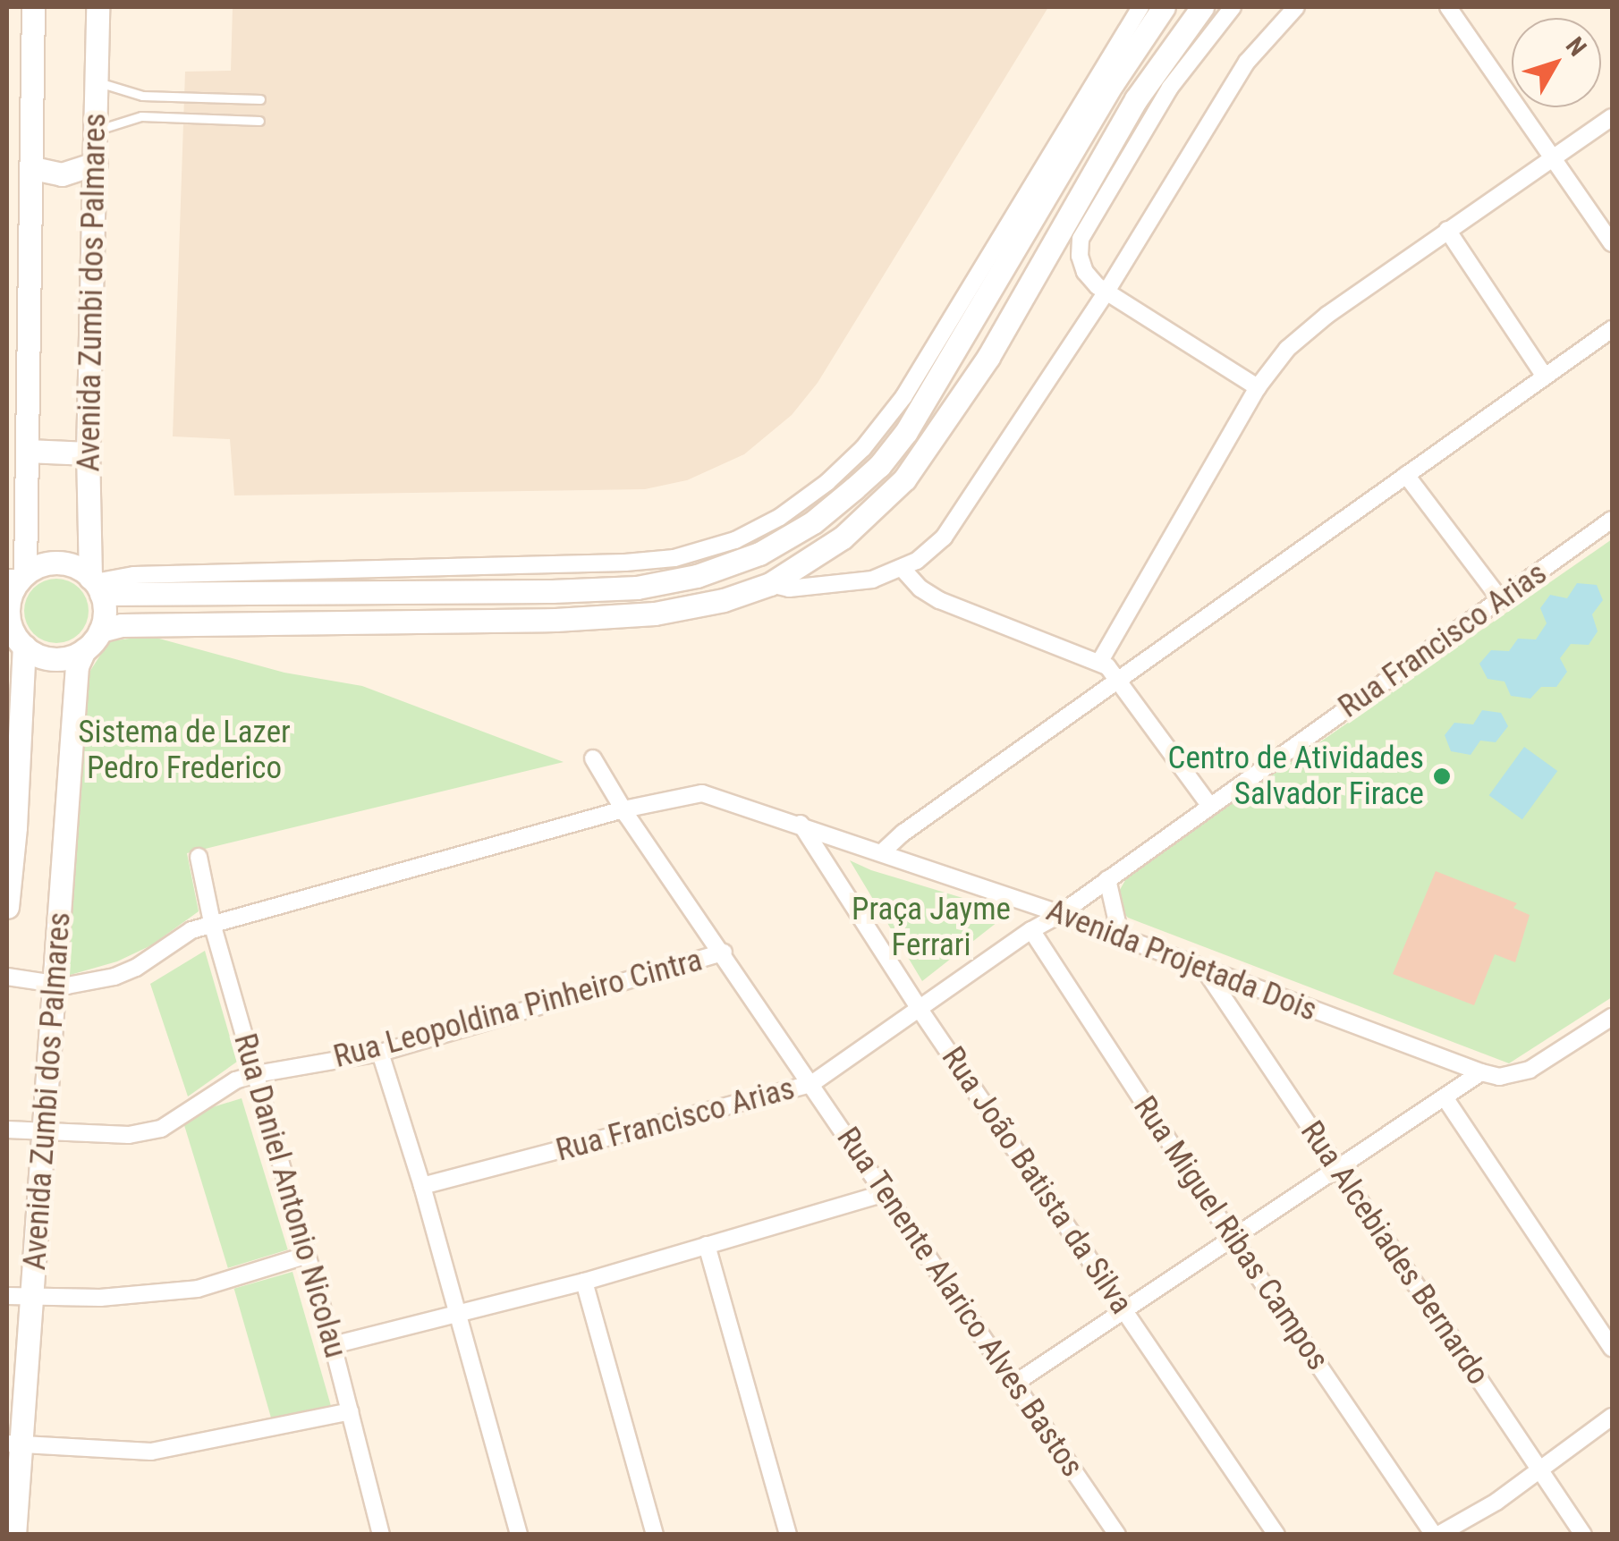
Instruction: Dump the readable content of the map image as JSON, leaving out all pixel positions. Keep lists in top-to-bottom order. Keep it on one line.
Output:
{"streets":{"main road":["Avenida Zumbi dos Palmares"],"street":["Rua Francisco Arias","Avenida Projetada Dois","Rua Leopoldina Pinheiro Cintra","Rua João Batista da Silva","Rua Daniel Antonio Nicolau","Rua Miguel Ribas Campos","Rua Alcebiades Bernardo","Rua Tenente Alarico Alves Bastos"]},"crossings":[["Avenida Zumbi dos Palmares","Avenida Projetada Dois"],["Avenida Zumbi dos Palmares","Rua Leopoldina Pinheiro Cintra"],["Rua Francisco Arias","Avenida Projetada Dois"],["Rua Francisco Arias","Rua João Batista da Silva"],["Rua Francisco Arias","Rua Miguel Ribas Campos"],["Rua Francisco Arias","Rua Tenente Alarico Alves Bastos"],["Avenida Projetada Dois","Rua João Batista da Silva"],["Avenida Projetada Dois","Rua Daniel Antonio Nicolau"],["Avenida Projetada Dois","Rua Alcebiades Bernardo"],["Avenida Projetada Dois","Rua Tenente Alarico Alves Bastos"],["Rua Leopoldina Pinheiro Cintra","Rua Daniel Antonio Nicolau"],["Rua Leopoldina Pinheiro Cintra","Rua Tenente Alarico Alves Bastos"]],"parks":["Sistema de Lazer Pedro Frederico","Praça Jayme Ferrari"],"places":["Centro de Atividades Salvador Firace"],"north":"top right"}
